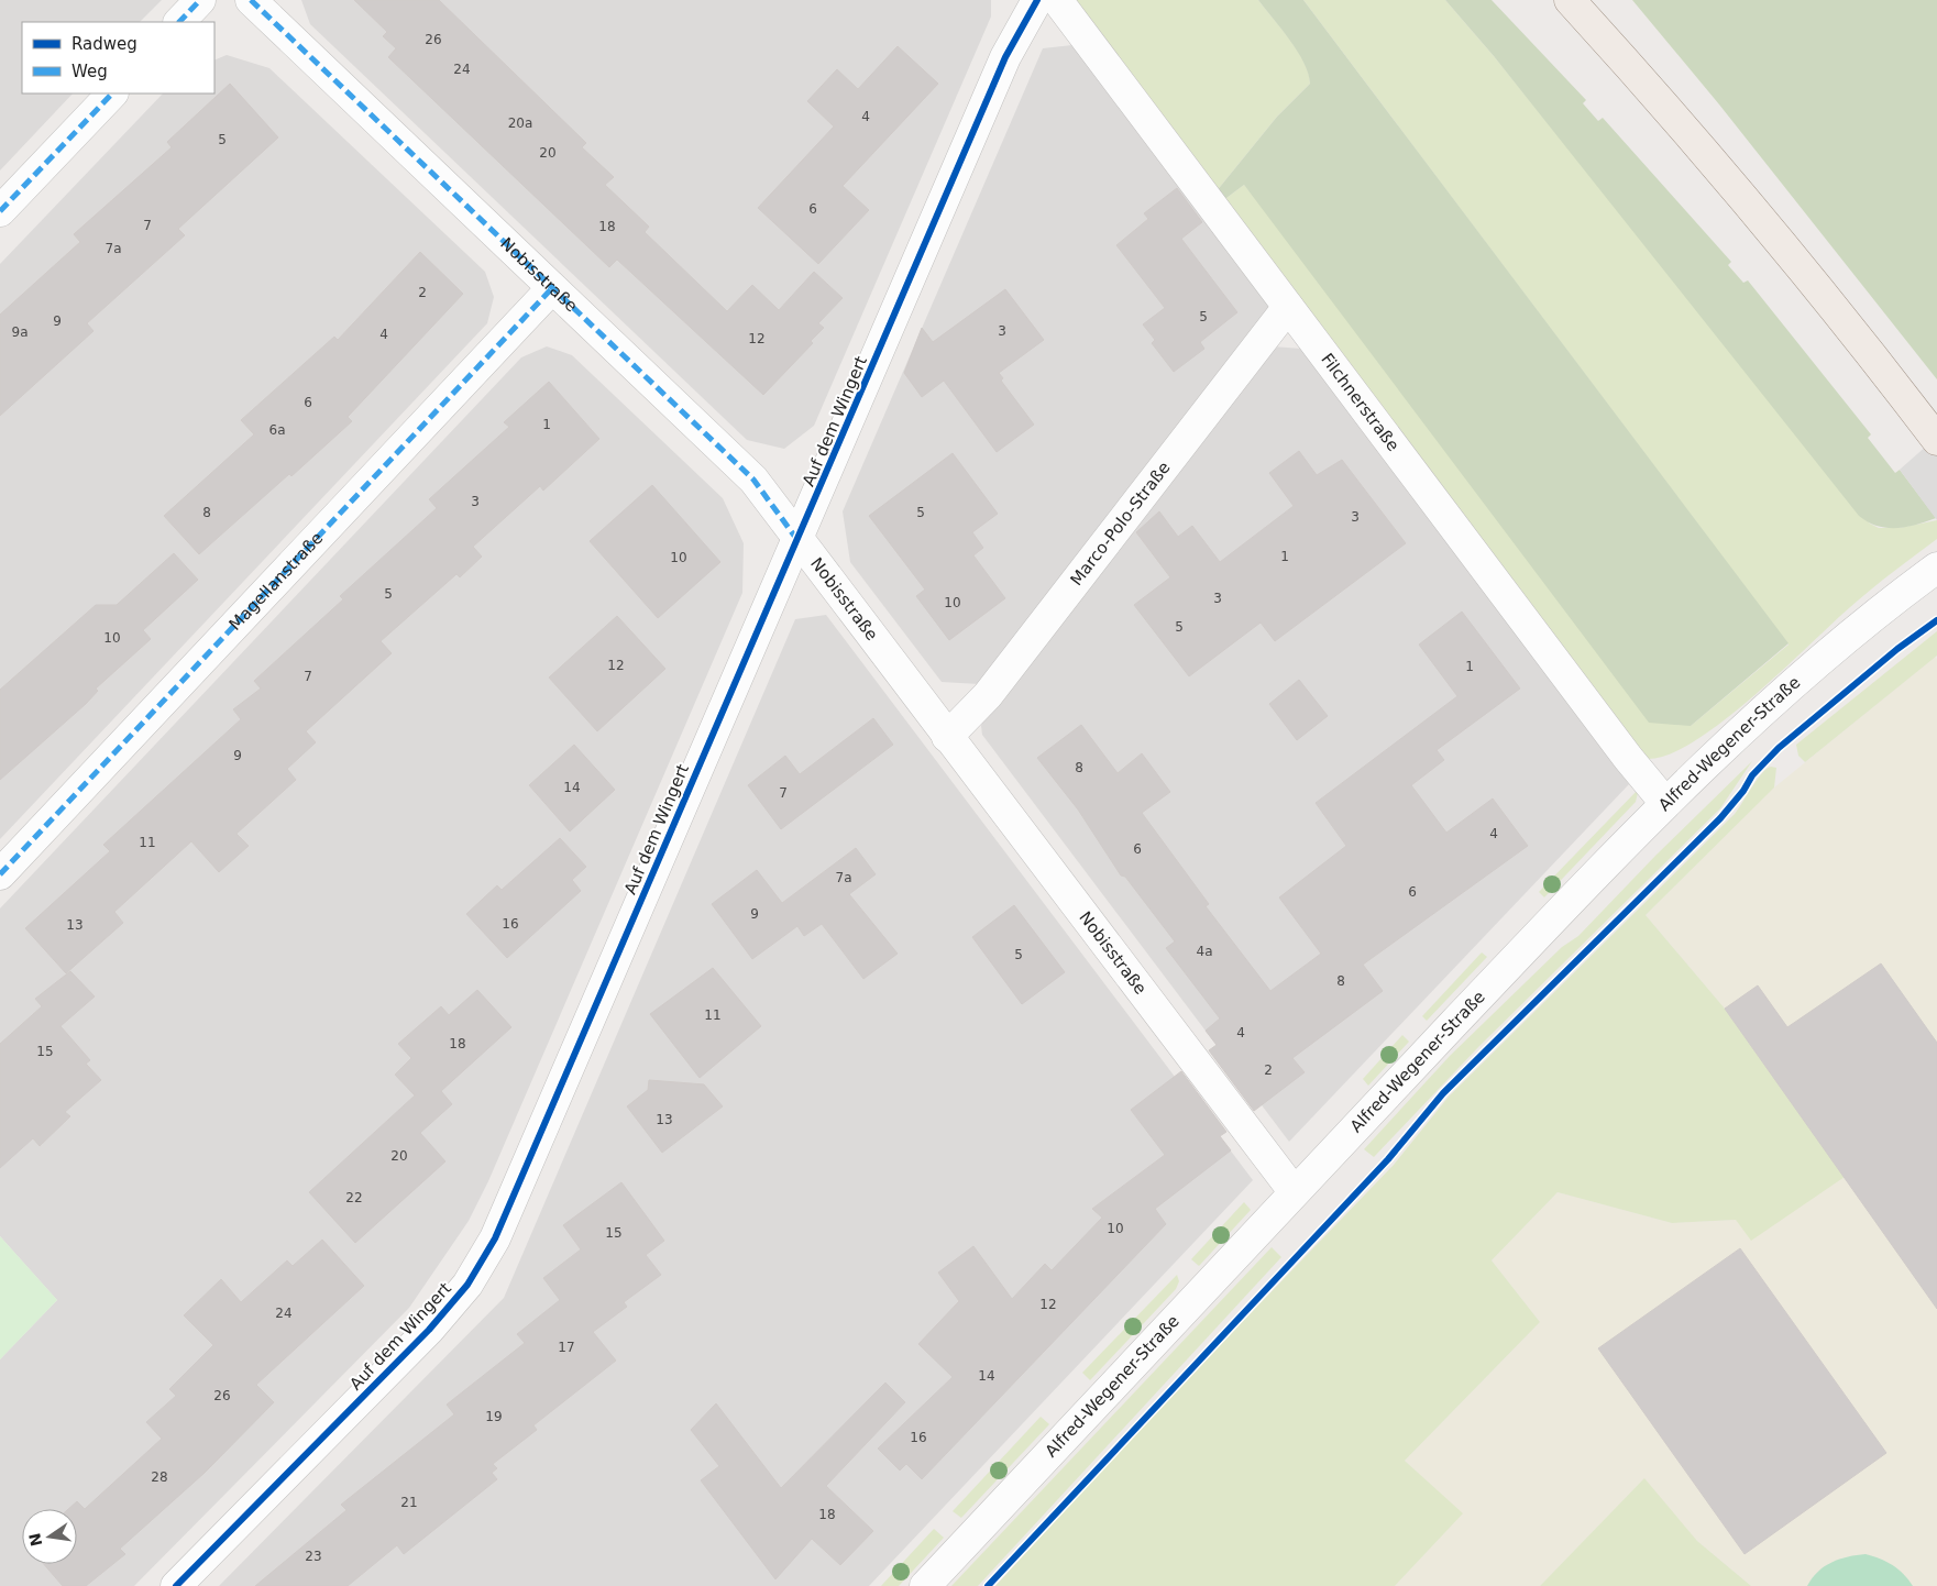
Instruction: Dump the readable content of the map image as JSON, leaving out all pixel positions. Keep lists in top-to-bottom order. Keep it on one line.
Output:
{"streets":{"street":["Nobisstraße","Filchnerstraße","Auf dem Wingert","Marco-Polo-Straße","Magellanstraße","Alfred-Wegener-Straße"]},"crossings":[["Nobisstraße","Auf dem Wingert"],["Nobisstraße","Marco-Polo-Straße"],["Nobisstraße","Magellanstraße"],["Nobisstraße","Alfred-Wegener-Straße"],["Filchnerstraße","Marco-Polo-Straße"],["Filchnerstraße","Alfred-Wegener-Straße"]],"house_numbers":["26","24","4","20a","5","20","6","7","18","7a","2","5","9","3","9a","4","12","6","1","6a","3","8","5","3","1","10","5","3","10","5","10","12","1","7","9","8","14","7","4","11","6","7a","6","9","16","13","4a","5","8","11","4","18","15","2","13","20","22","10","15","12","24","17","14","26","19","16","28","21","18","23"],"legend":["Radweg","Weg"],"north":"left"}
